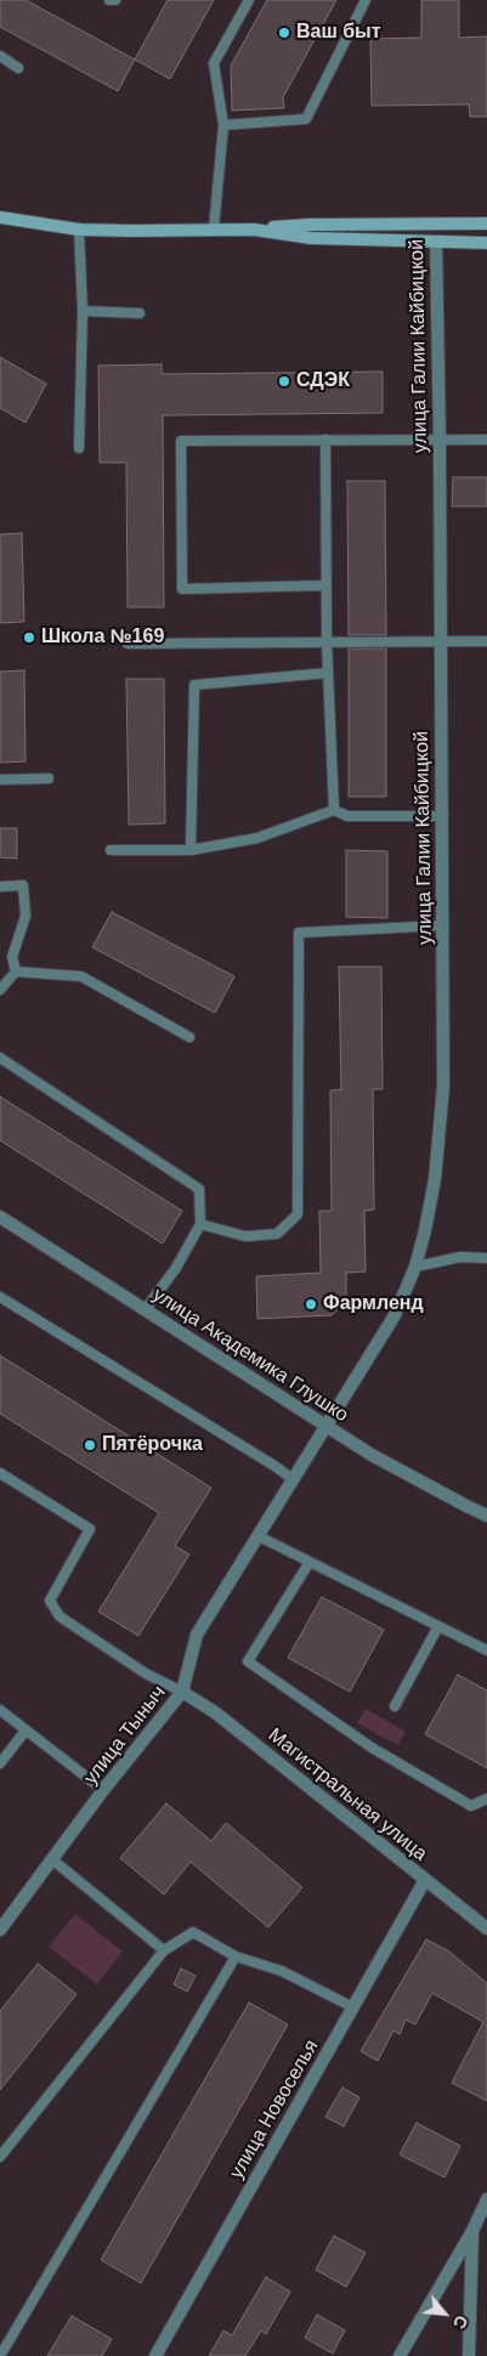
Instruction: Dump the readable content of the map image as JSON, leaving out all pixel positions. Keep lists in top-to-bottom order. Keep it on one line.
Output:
{"streets":{"main road":["улица Галии Кайбицкой"],"street":["улица Академика Глушко","улица Тыныч","Магистральная улица","улица Новоселья"]},"crossings":[["улица Галии Кайбицкой","улица Академика Глушко"],["улица Галии Кайбицкой","улица Тыныч"],["улица Академика Глушко","улица Тыныч"],["улица Тыныч","Магистральная улица"],["Магистральная улица","улица Новоселья"]],"places":["Ваш быт","СДЭК","Школа №169","Фармленд","Пятёрочка"],"north":"bottom right"}
